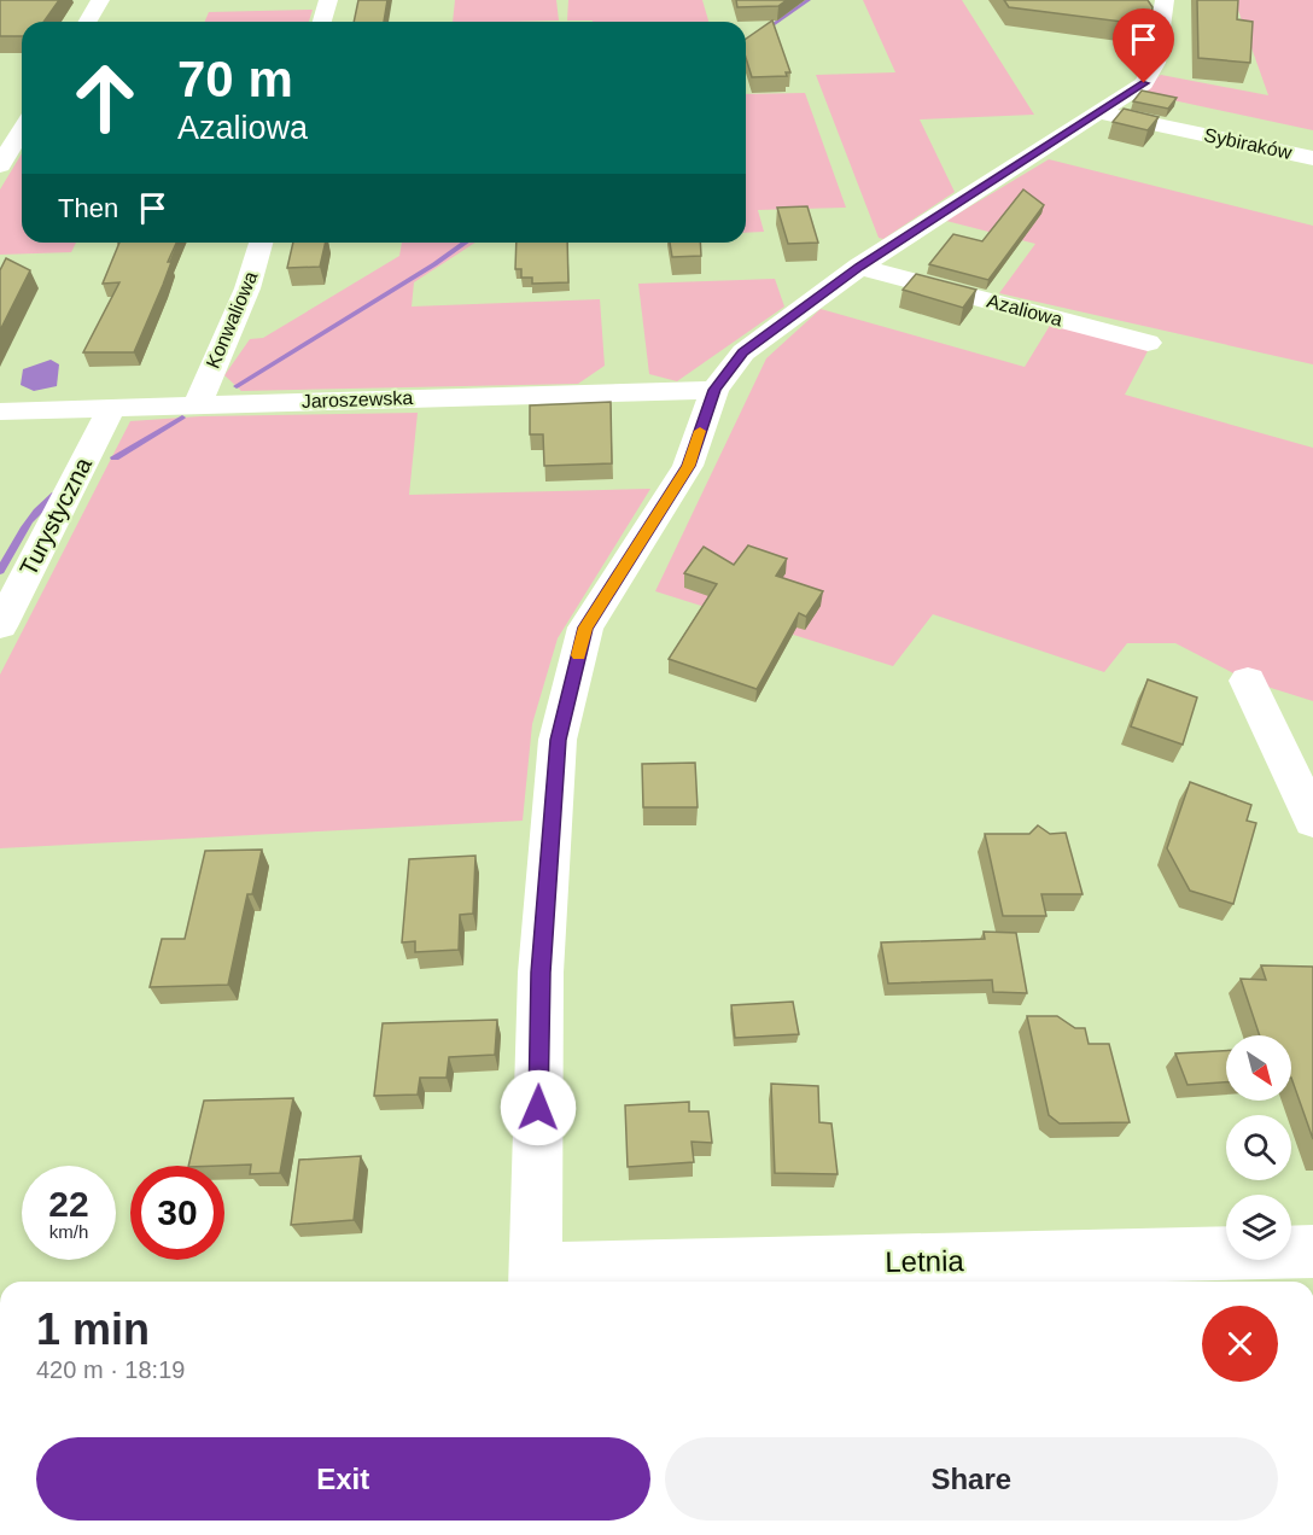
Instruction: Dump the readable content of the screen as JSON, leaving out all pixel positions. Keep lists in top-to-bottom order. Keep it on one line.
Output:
{"streets":{"street":["Sybiraków","Azaliowa","Konwaliowa","Jaroszewska","Turystyczna","Letnia"]},"crossings":[["Konwaliowa","Jaroszewska"],["Jaroszewska","Turystyczna"]],"north":"bottom right","page":{"turn":["70 m","Azaliowa"],"then":"Then","speed":"22 km/h","limit":"30","heading":["1 min","420 m · 18:19"],"buttons":["Exit","Share"]}}
